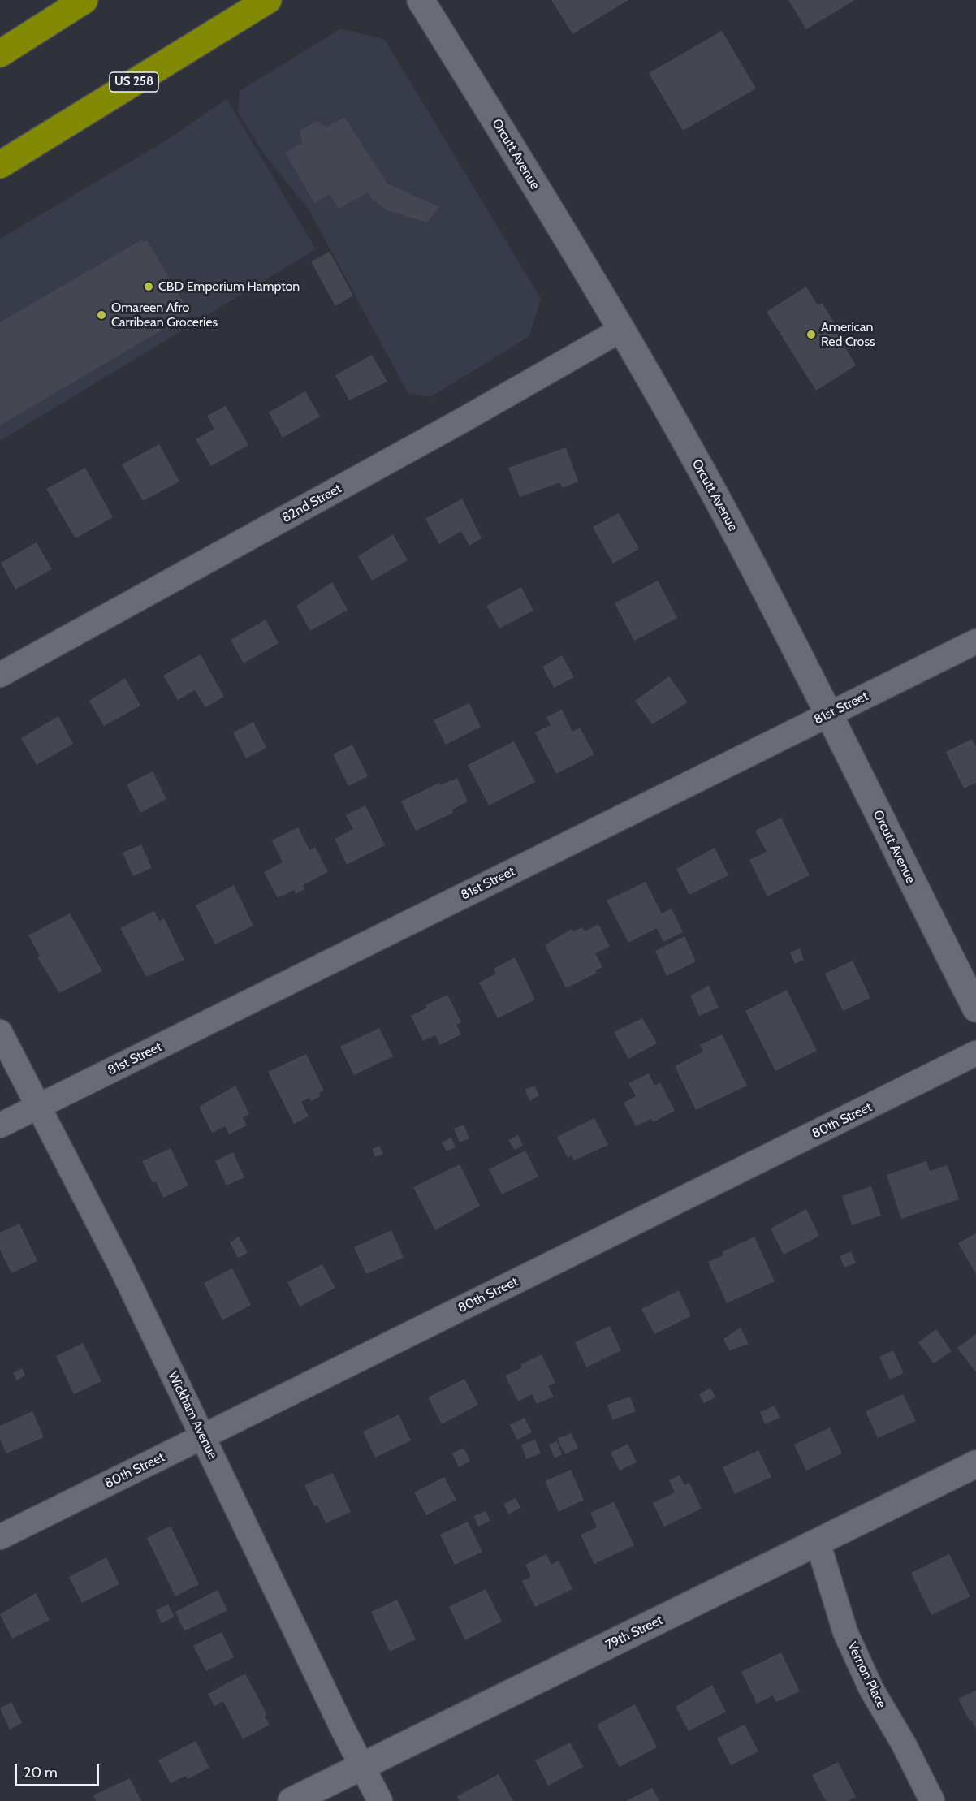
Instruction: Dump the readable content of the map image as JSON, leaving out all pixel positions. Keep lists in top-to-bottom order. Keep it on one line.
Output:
{"streets":{"highway":["US 258"],"street":["Orcutt Avenue","82nd Street","81st Street","80th Street","Wickham Avenue","79th Street","Vernon Place"]},"crossings":[["Orcutt Avenue","82nd Street"],["Orcutt Avenue","81st Street"],["81st Street","Wickham Avenue"],["80th Street","Wickham Avenue"],["Wickham Avenue","79th Street"],["79th Street","Vernon Place"]],"places":["CBD Emporium Hampton","Omareen Afro Carribean Groceries","American Red Cross"],"scale_bar":"20 m"}
